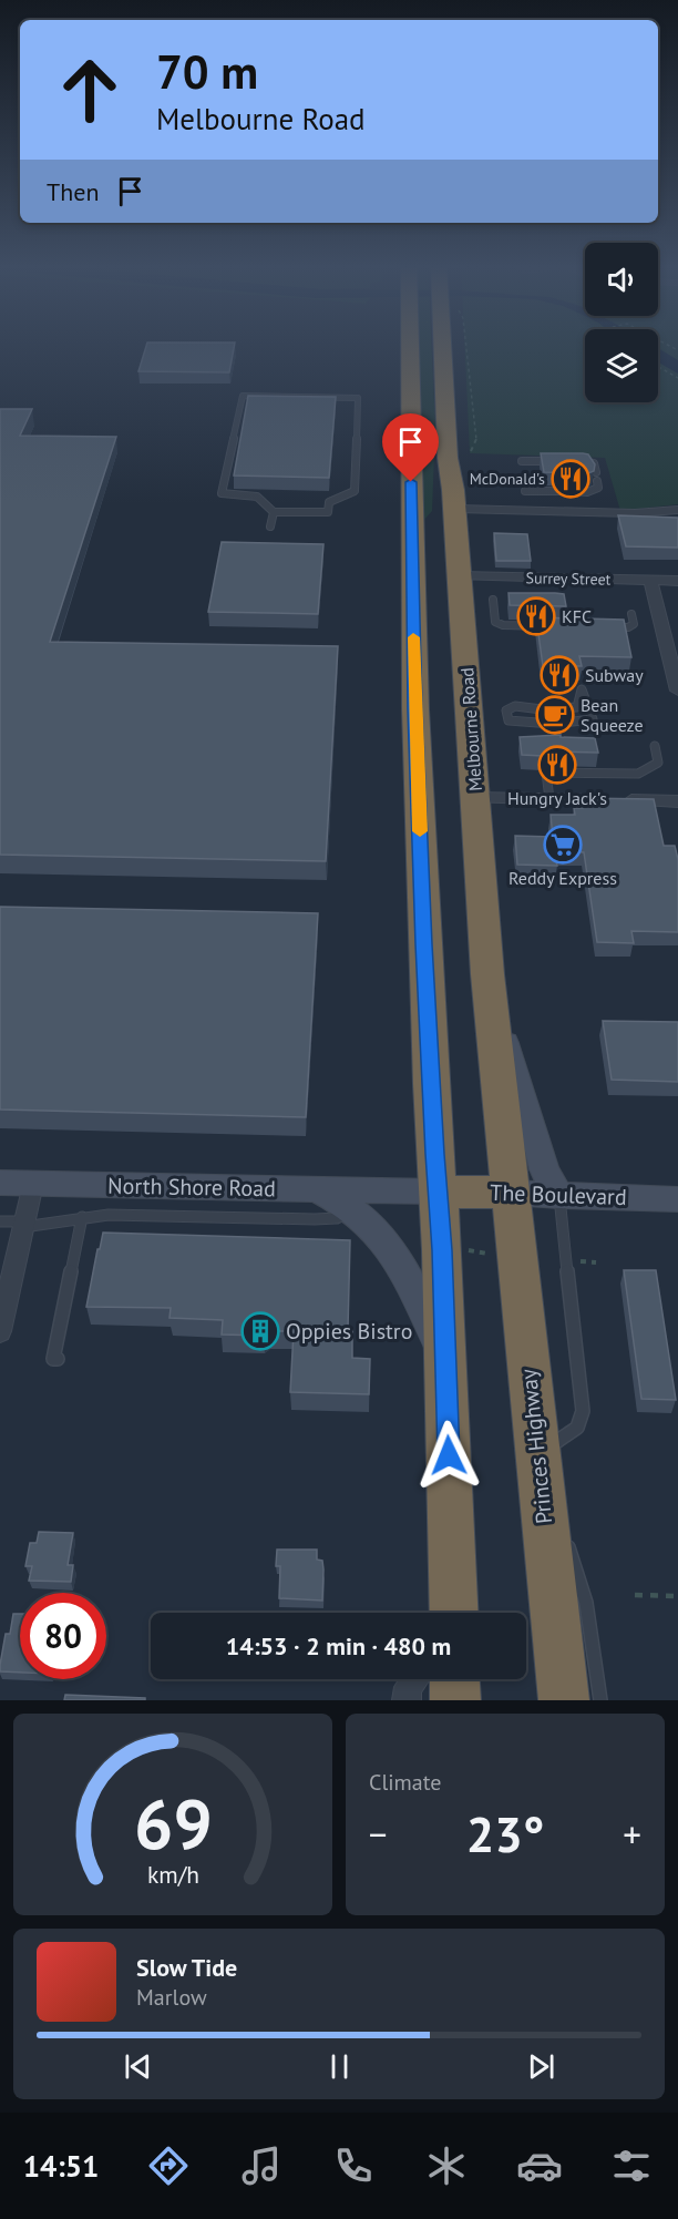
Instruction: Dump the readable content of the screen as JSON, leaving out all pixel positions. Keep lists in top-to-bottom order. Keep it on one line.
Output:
{"streets":{"highway":["Melbourne Road","The Boulevard","Princes Highway"],"main road":["North Shore Road"],"street":["Surrey Street"]},"crossings":[["Surrey Street","Melbourne Road"],["Melbourne Road","North Shore Road"],["Melbourne Road","The Boulevard"],["Melbourne Road","Princes Highway"],["North Shore Road","The Boulevard"],["The Boulevard","Princes Highway"]],"places":{"restaurant":["McDonald's","KFC","Subway","Hungry Jack's"],"cafe":["Bean Squeeze"],"supermarket":["Reddy Express"],"building":["Oppies Bistro"]},"page":{"turn":["70 m","Melbourne Road"],"then":"Then","limit":"80","trip":"14:53 · 2 min · 480 m","tile":"Climate","heat":["−","23°","+"],"song":["Slow Tide","Marlow"],"tabs":"14:51","gauge":["69","km/h"]}}
